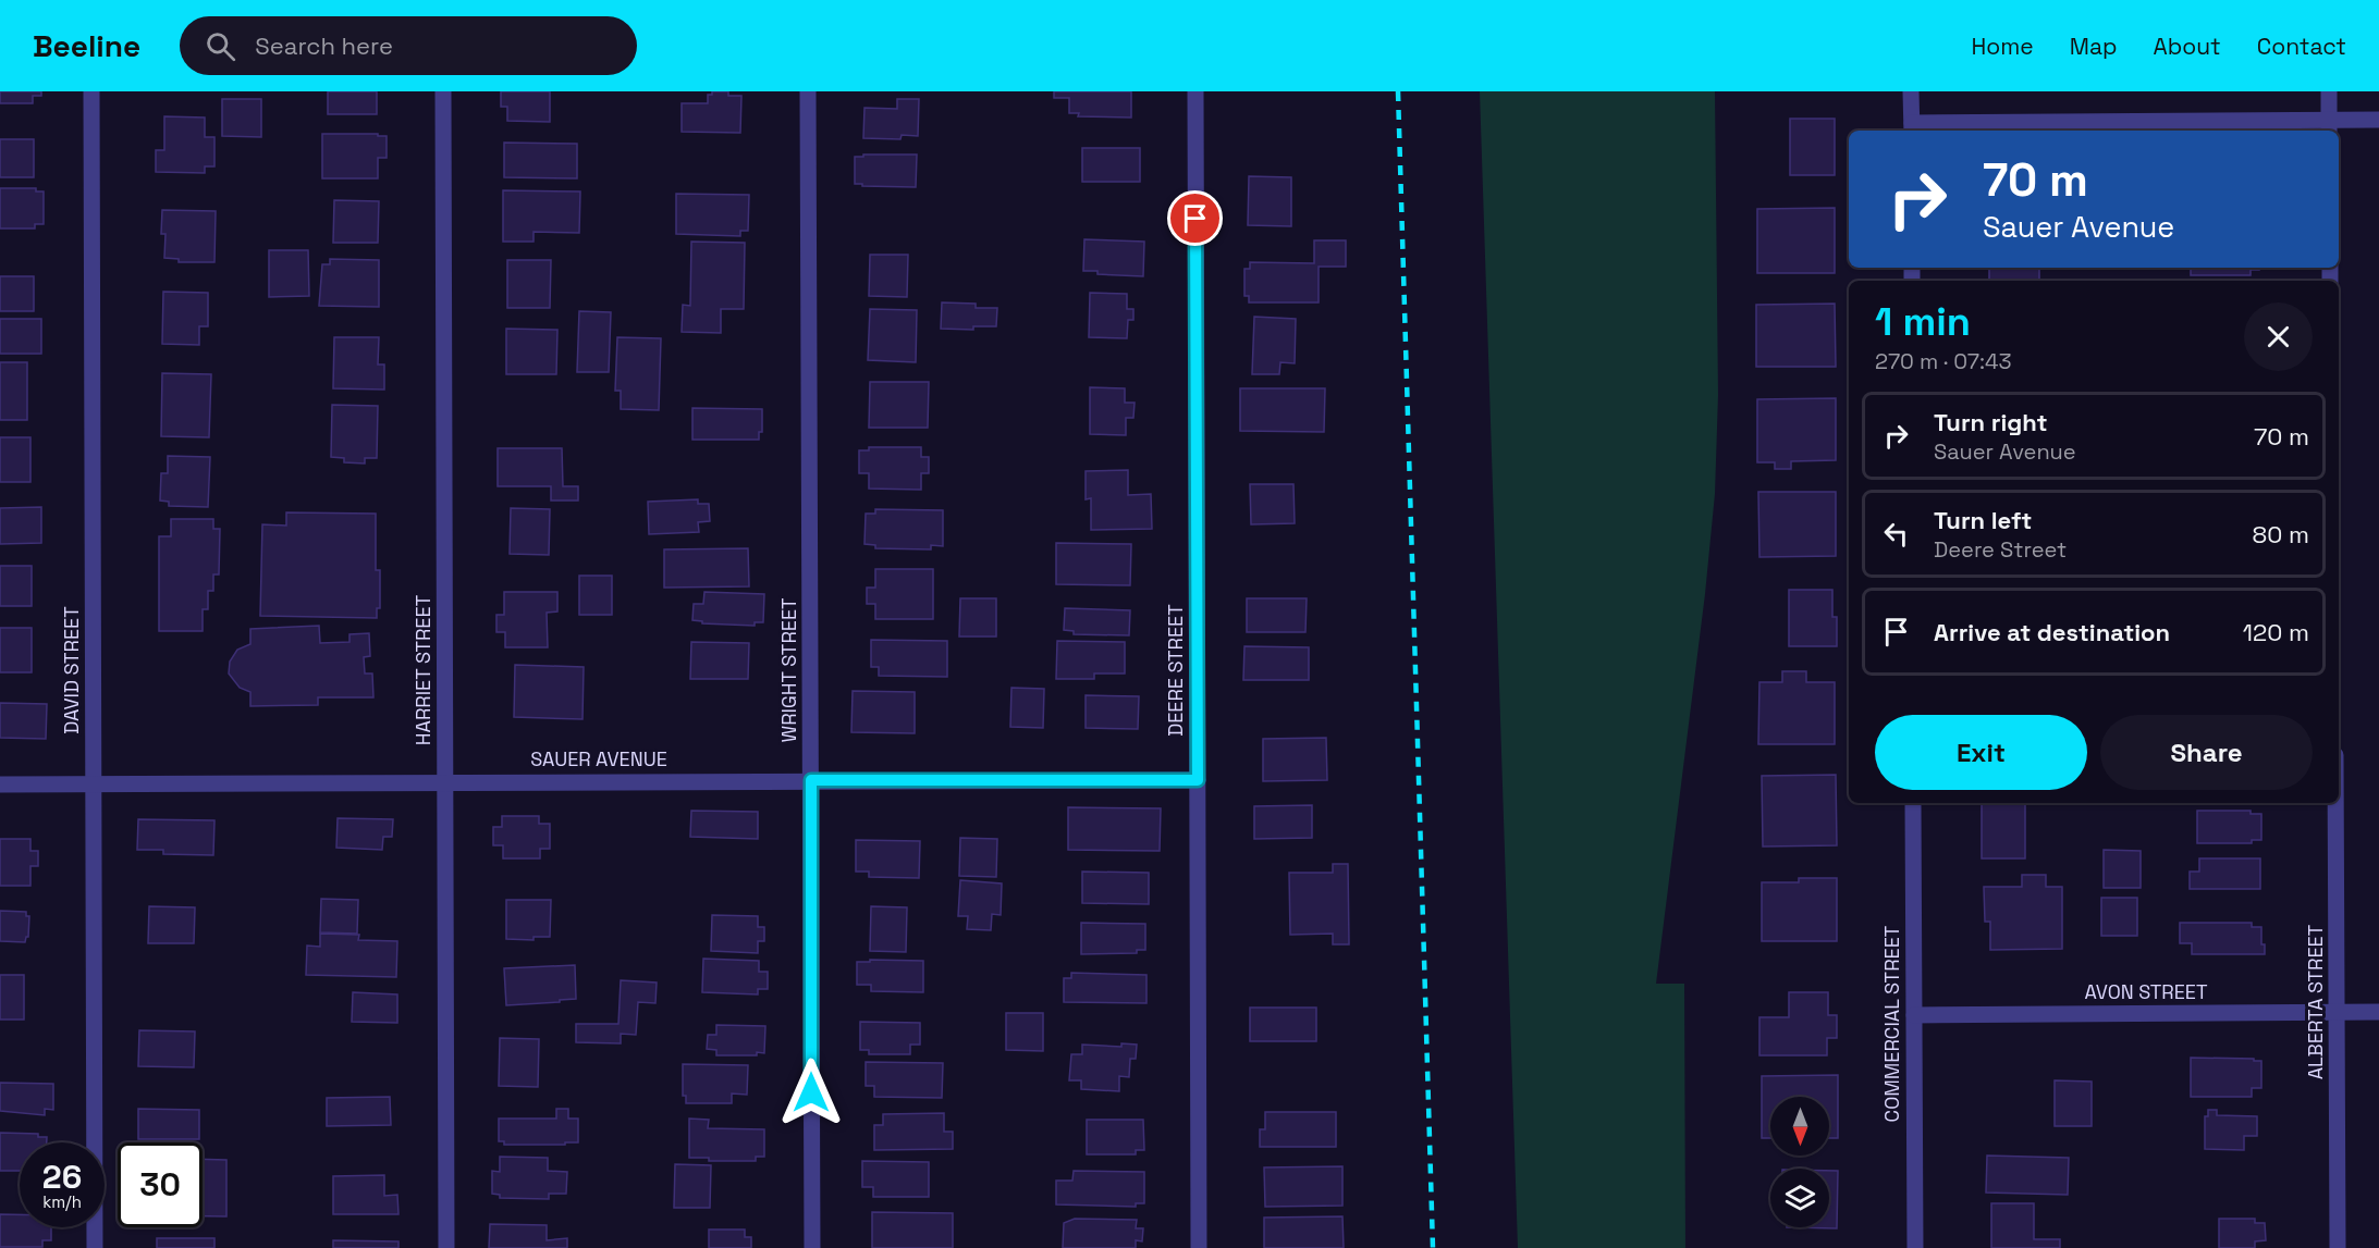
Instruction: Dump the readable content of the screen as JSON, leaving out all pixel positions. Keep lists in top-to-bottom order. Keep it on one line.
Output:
{"streets":{"street":["DAVID STREET","HARRIET STREET","WRIGHT STREET","DEERE STREET","SAUER AVENUE","AVON STREET","ALBERTA STREET","COMMERCIAL STREET"]},"crossings":[["DAVID STREET","SAUER AVENUE"],["HARRIET STREET","SAUER AVENUE"],["WRIGHT STREET","SAUER AVENUE"],["DEERE STREET","SAUER AVENUE"],["AVON STREET","ALBERTA STREET"],["AVON STREET","COMMERCIAL STREET"]],"north":"bottom","page":{"header":"Beeline","search":"Search here","nav":["Home","Map","About","Contact"],"turn":["70 m","Sauer Avenue"],"heading":["1 min","270 m · 07:43"],"list":[{"name":"Turn right","note":"Sauer Avenue","value":"70 m"},{"name":"Turn left","note":"Deere Street","value":"80 m"},{"name":"Arrive at destination","value":"120 m"}],"buttons":["Exit","Share"],"speed":"26 km/h","limit":"30"}}
